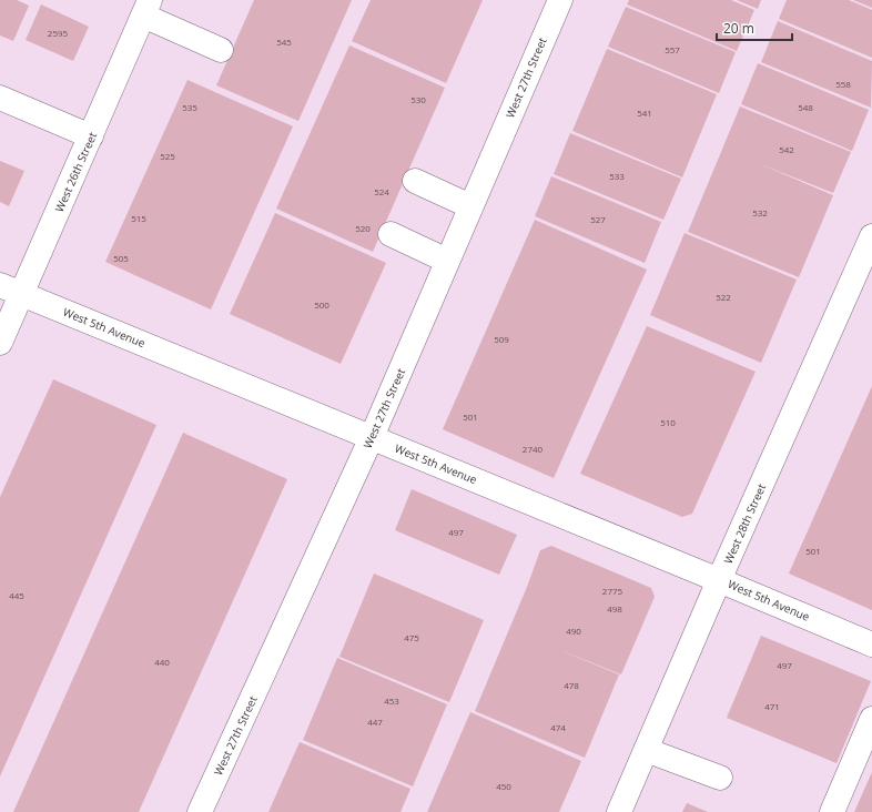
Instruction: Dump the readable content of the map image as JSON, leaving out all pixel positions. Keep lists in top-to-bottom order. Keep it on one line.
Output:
{"streets":{"street":["West 27th Street","West 26th Street","West 5th Avenue","West 28th Street"]},"crossings":[["West 27th Street","West 5th Avenue"],["West 26th Street","West 5th Avenue"],["West 5th Avenue","West 28th Street"]],"house_numbers":["2595","545","557","558","530","535","548","541","542","525","533","524","532","515","527","520","505","522","500","509","501","510","2740","497","501","2775","445","498","490","475","440","497","478","453","471","447","474","450"],"scale_bar":"20 m"}
